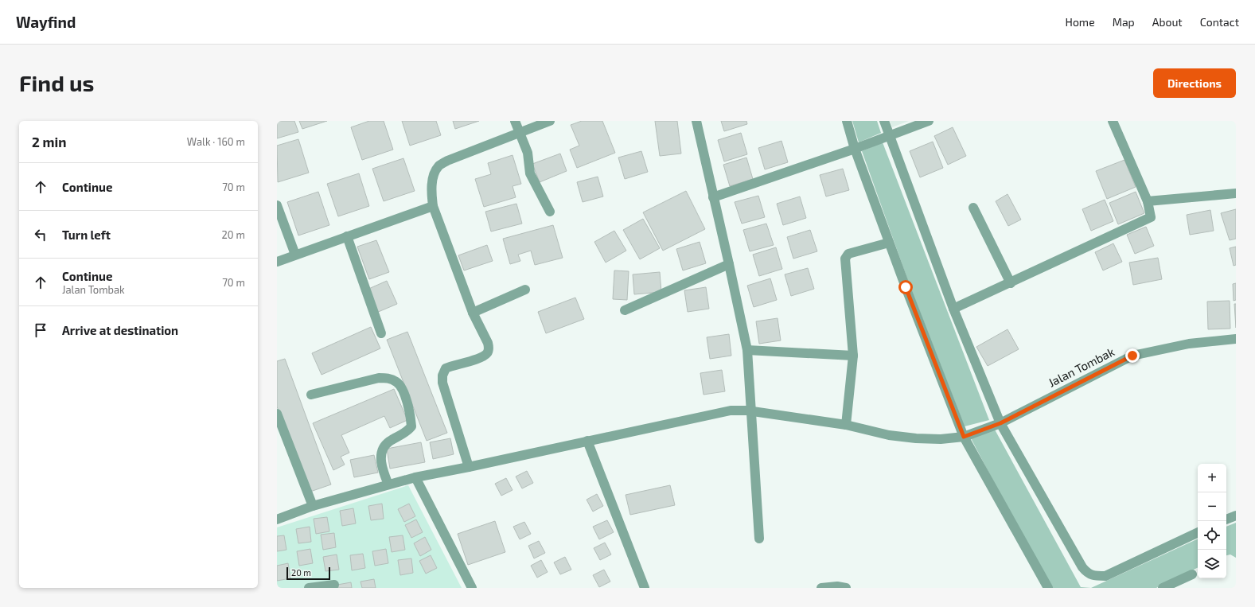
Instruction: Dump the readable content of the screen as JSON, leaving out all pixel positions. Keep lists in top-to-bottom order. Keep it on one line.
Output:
{"streets":{"street":["Jalan Tombak"]},"scale_bar":"20 m","page":{"header":"Wayfind","nav":["Home","Map","About","Contact"],"buttons":"Directions","title":"Find us","heading":["2 min","Walk · 160 m"],"list":[["Continue","70 m"],["Turn left","20 m"],["Continue","Jalan Tombak","70 m"],"Arrive at destination"],"map_buttons":["+","−"],"scale":"20 m"}}
